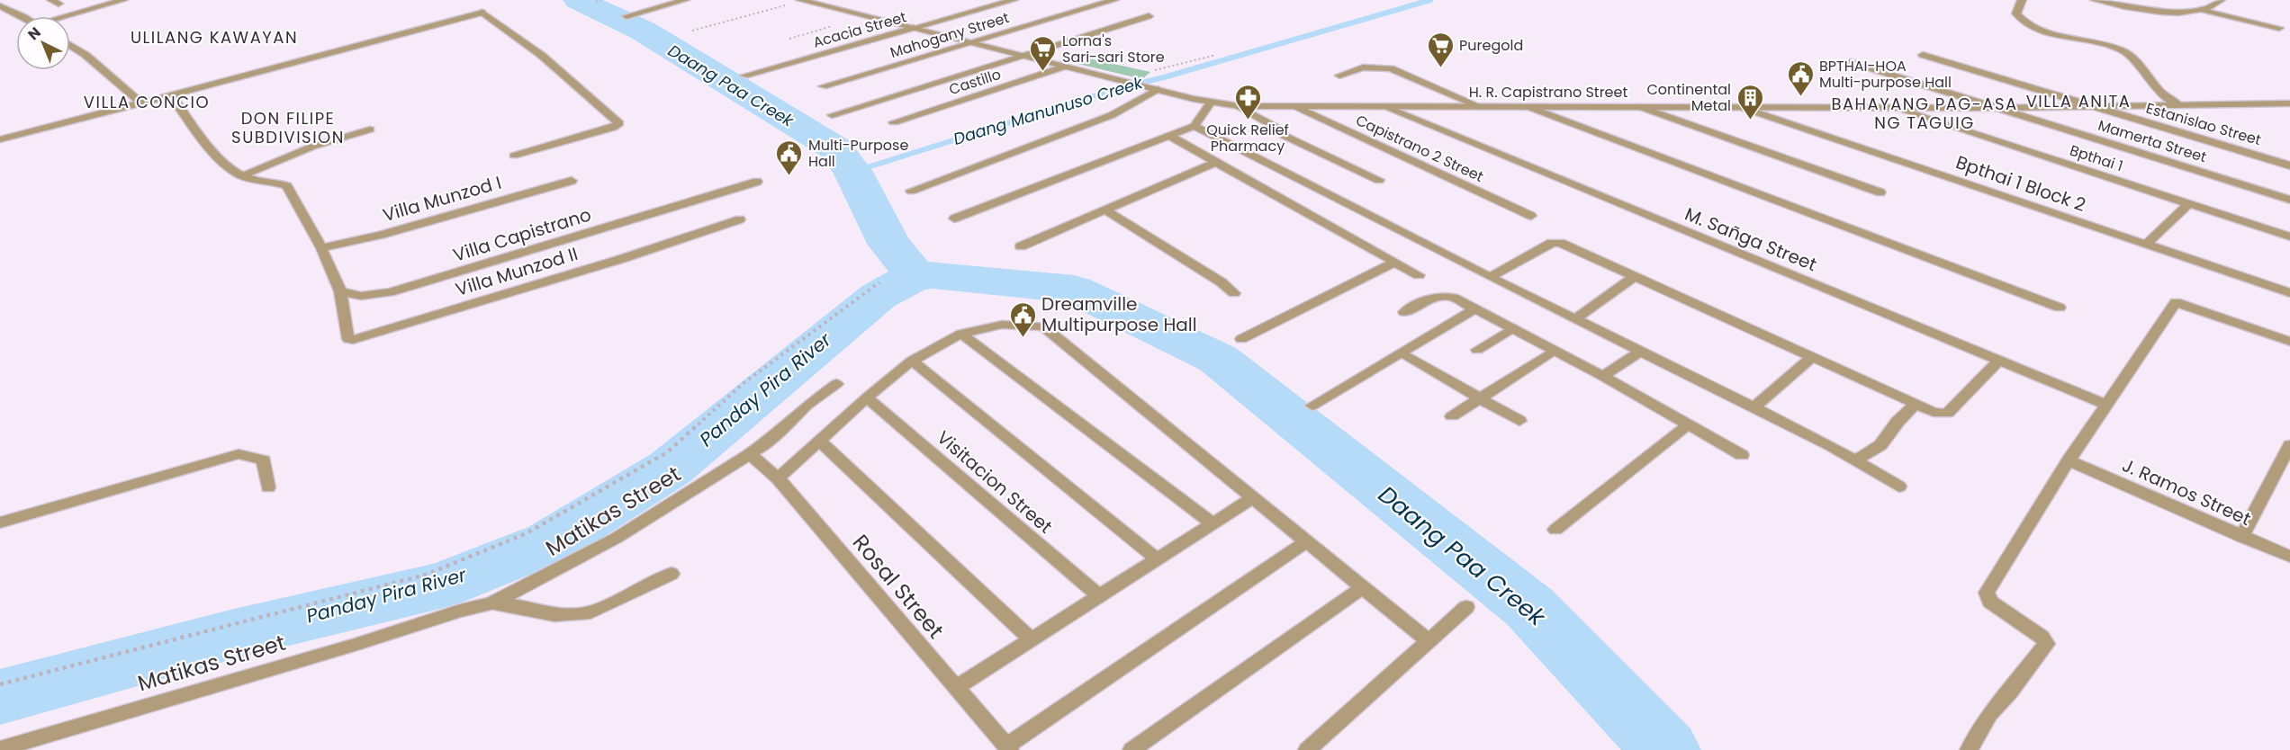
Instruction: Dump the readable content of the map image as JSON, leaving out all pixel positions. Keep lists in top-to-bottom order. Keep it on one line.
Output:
{"streets":{"street":["Acacia Street","Mahogany Street","Castillo","H. R. Capistrano Street","Estanislao Street","Mamerta Street","Capistrano 2 Street","Bpthai 1","Bpthai 1 Block 2","Villa Munzod I","Villa Capistrano","M. Sañga Street","Villa Munzod II","Visitacion Street","J. Ramos Street","Matikas Street","Rosal Street"]},"crossings":[["Acacia Street","H. R. Capistrano Street"],["Mahogany Street","H. R. Capistrano Street"],["Castillo","H. R. Capistrano Street"],["H. R. Capistrano Street","Estanislao Street"],["H. R. Capistrano Street","Mamerta Street"],["H. R. Capistrano Street","Capistrano 2 Street"],["H. R. Capistrano Street","Bpthai 1"],["H. R. Capistrano Street","Bpthai 1 Block 2"],["H. R. Capistrano Street","M. Sañga Street"],["Villa Capistrano","Villa Munzod II"],["Matikas Street","Rosal Street"]],"districts":["ULILANG KAWAYAN","VILLA ANITA","VILLA CONCIO","BAHAYANG PAG-ASA NG TAGUIG","DON FILIPE SUBDIVISION"],"water":["Daang Paa Creek","Daang Manunuso Creek","Panday Pira River"],"places":{"supermarket":["Puregold","Lorna's Sari-sari Store"],"public building":["BPTHAI-HOA Multi-purpose Hall","Multi-Purpose Hall","Dreamville Multipurpose Hall"],"pharmacy":["Quick Relief Pharmacy"],"building":["Continental Metal"]},"north":"top left"}
